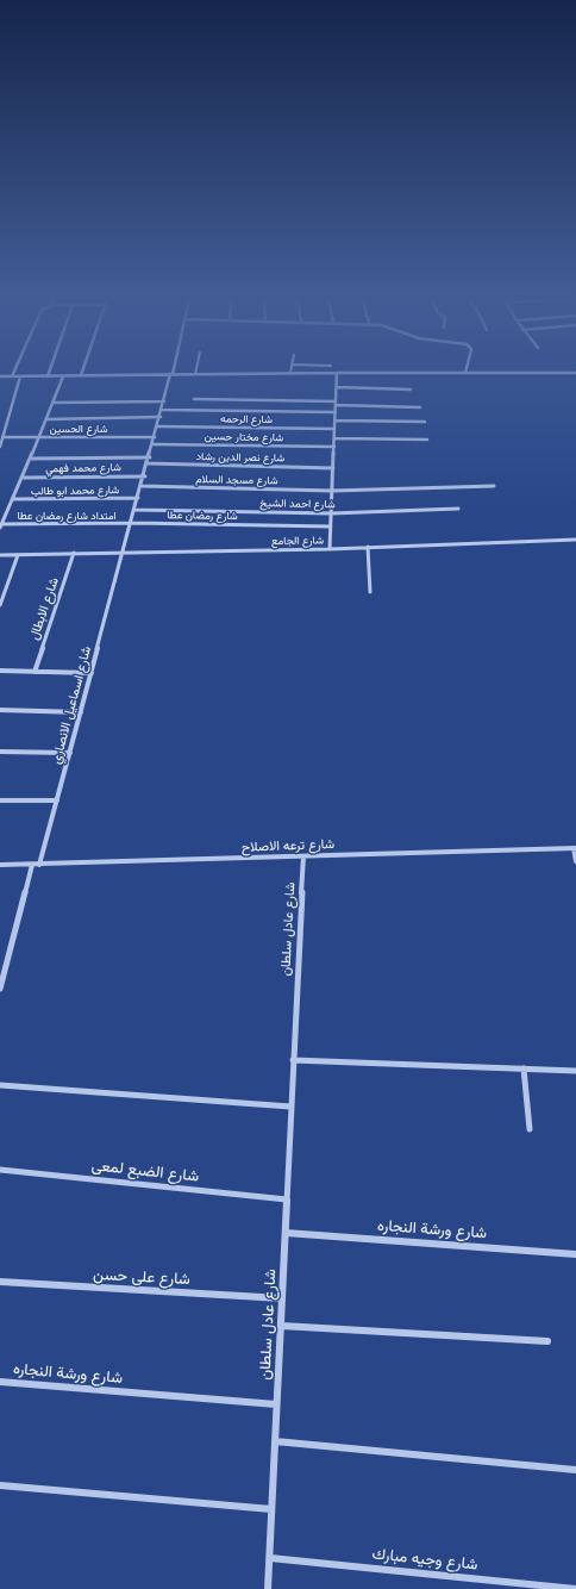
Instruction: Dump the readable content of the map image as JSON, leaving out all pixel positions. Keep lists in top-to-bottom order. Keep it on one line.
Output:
{"streets":{"street":["شارع الرحمه","شارع الحسين","شارع مختار حسين","شارع نصر الدين رشاد","شارع محمد فهمي","شارع مسجد السلام","شارع محمد ابو طالب","شارع احمد الشيخ","امتداد شارع رمضان عطا","شارع رمضان عطا","شارع الجامع","شارع الابطال","شارع اسماعيل الانصاري","شارع ترعه الاصلاح","شارع عادل سلطان","شارع الضبع لمعى","شارع ورشة النجاره","شارع على حسن","شارع وجيه مبارك"]},"crossings":[["شارع الرحمه","شارع اسماعيل الانصاري"],["شارع الحسين","شارع اسماعيل الانصاري"],["شارع مختار حسين","شارع اسماعيل الانصاري"],["شارع نصر الدين رشاد","شارع اسماعيل الانصاري"],["شارع محمد فهمي","شارع اسماعيل الانصاري"],["شارع مسجد السلام","شارع اسماعيل الانصاري"],["شارع محمد ابو طالب","شارع اسماعيل الانصاري"],["شارع احمد الشيخ","شارع اسماعيل الانصاري"],["امتداد شارع رمضان عطا","شارع رمضان عطا"],["امتداد شارع رمضان عطا","شارع اسماعيل الانصاري"],["شارع رمضان عطا","شارع اسماعيل الانصاري"],["شارع الجامع","شارع الابطال"],["شارع الجامع","شارع اسماعيل الانصاري"],["شارع اسماعيل الانصاري","شارع ترعه الاصلاح"],["شارع ترعه الاصلاح","شارع عادل سلطان"],["شارع عادل سلطان","شارع الضبع لمعى"],["شارع عادل سلطان","شارع ورشة النجاره"],["شارع عادل سلطان","شارع على حسن"],["شارع عادل سلطان","شارع وجيه مبارك"]]}
